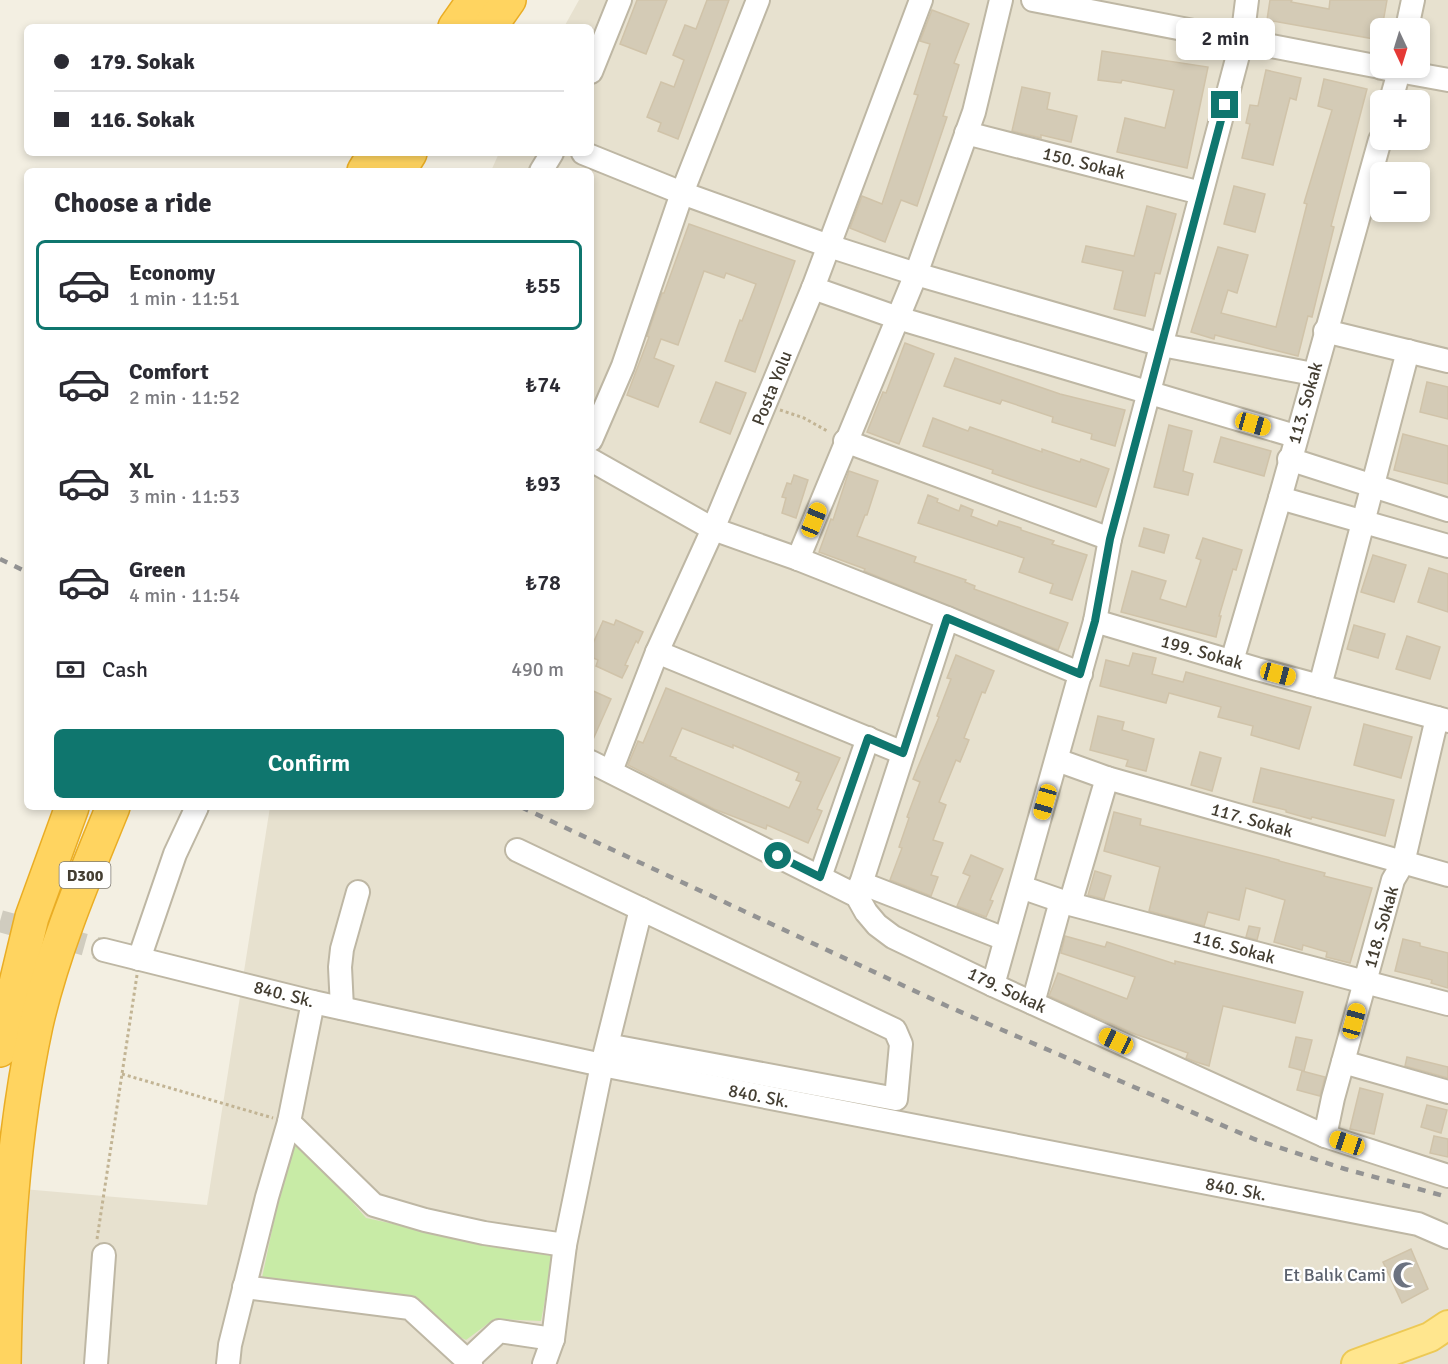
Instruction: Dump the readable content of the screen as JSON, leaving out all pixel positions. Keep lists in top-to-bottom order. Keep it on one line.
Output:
{"streets":{"highway":["D300"],"street":["150. Sokak","Posta Yolu","113. Sokak","199. Sokak","117. Sokak","118. Sokak","116. Sokak","179. Sokak","840. Sk."]},"crossings":[["Posta Yolu","179. Sokak"],["113. Sokak","199. Sokak"],["199. Sokak","118. Sokak"],["117. Sokak","118. Sokak"],["118. Sokak","116. Sokak"],["118. Sokak","179. Sokak"]],"places":{"mosque":["Et Balık Cami"]},"north":"bottom","page":{"map_buttons":["+","−"],"bubble":"2 min","banner":["179. Sokak","116. Sokak"],"heading":"Choose a ride","list":[{"name":"Economy","note":"1 min · 11:51","value":"₺55"},{"name":"Comfort","note":"2 min · 11:52","value":"₺74"},{"name":"XL","note":"3 min · 11:53","value":"₺93"},{"name":"Green","note":"4 min · 11:54","value":"₺78"}],"pay":["Cash","490 m"],"buttons":"Confirm"}}
